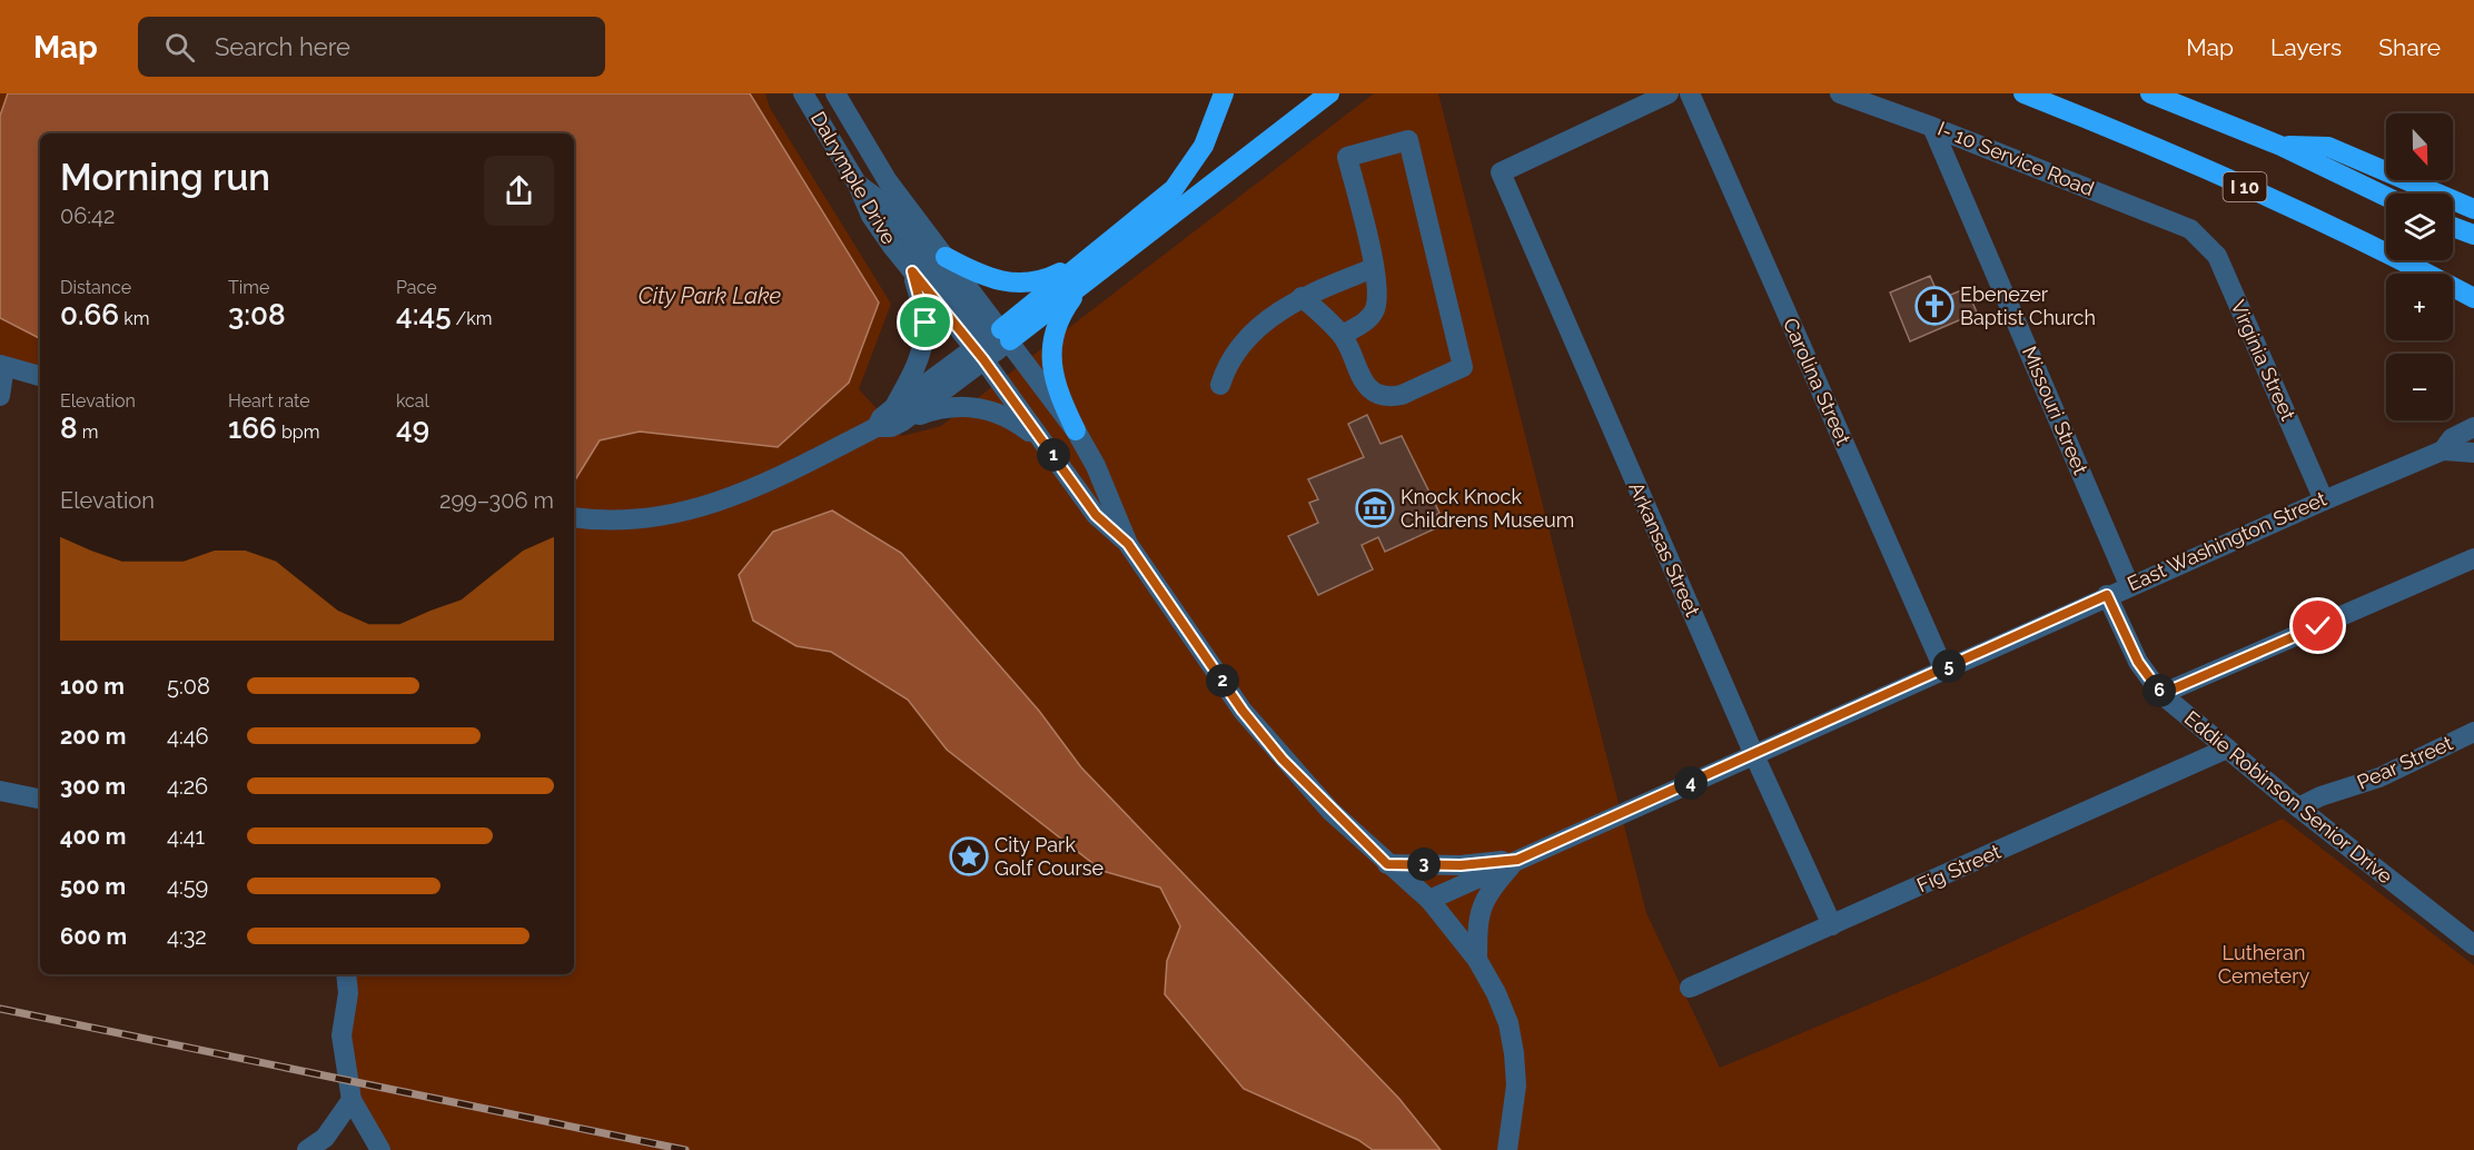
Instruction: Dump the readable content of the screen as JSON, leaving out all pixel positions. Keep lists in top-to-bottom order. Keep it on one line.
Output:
{"streets":{"highway":["I 10"],"street":["I- 10 Service Road","Dalrymple Drive","Virginia Street","Carolina Street","Missouri Street","East Washington Street","Arkansas Street","Pear Street","Eddie Robinson Senior Drive","Fig Street"]},"crossings":[["I- 10 Service Road","Virginia Street"],["I- 10 Service Road","Missouri Street"],["Dalrymple Drive","East Washington Street"],["Virginia Street","East Washington Street"],["Carolina Street","East Washington Street"],["Missouri Street","East Washington Street"],["East Washington Street","Arkansas Street"],["East Washington Street","Eddie Robinson Senior Drive"],["Arkansas Street","Fig Street"],["Pear Street","Eddie Robinson Senior Drive"],["Eddie Robinson Senior Drive","Fig Street"]],"water":["City Park Lake"],"parks":["Lutheran Cemetery"],"places":{"church":["Ebenezer Baptist Church"],"museum":["Knock Knock Childrens Museum"],"place":["City Park Golf Course"]},"north":"bottom","page":{"header":"Map","search":"Search here","nav":["Map","Layers","Share"],"map_buttons":["+","−"],"heading":["Morning run","06:42"],"stats":[["Distance","0.66 km"],["Time","3:08"],["Pace","4:45 /km"],["Elevation","8 m"],["Heart rate","166 bpm"],["kcal","49"]],"pins":["1","5","2","6","4","3"],"chart":["Elevation","299–306 m"],"list":[{"name":"100 m","note":"5:08"},{"name":"200 m","note":"4:46"},{"name":"300 m","note":"4:26"},{"name":"400 m","note":"4:41"},{"name":"500 m","note":"4:59"},{"name":"600 m","note":"4:32"}]}}
